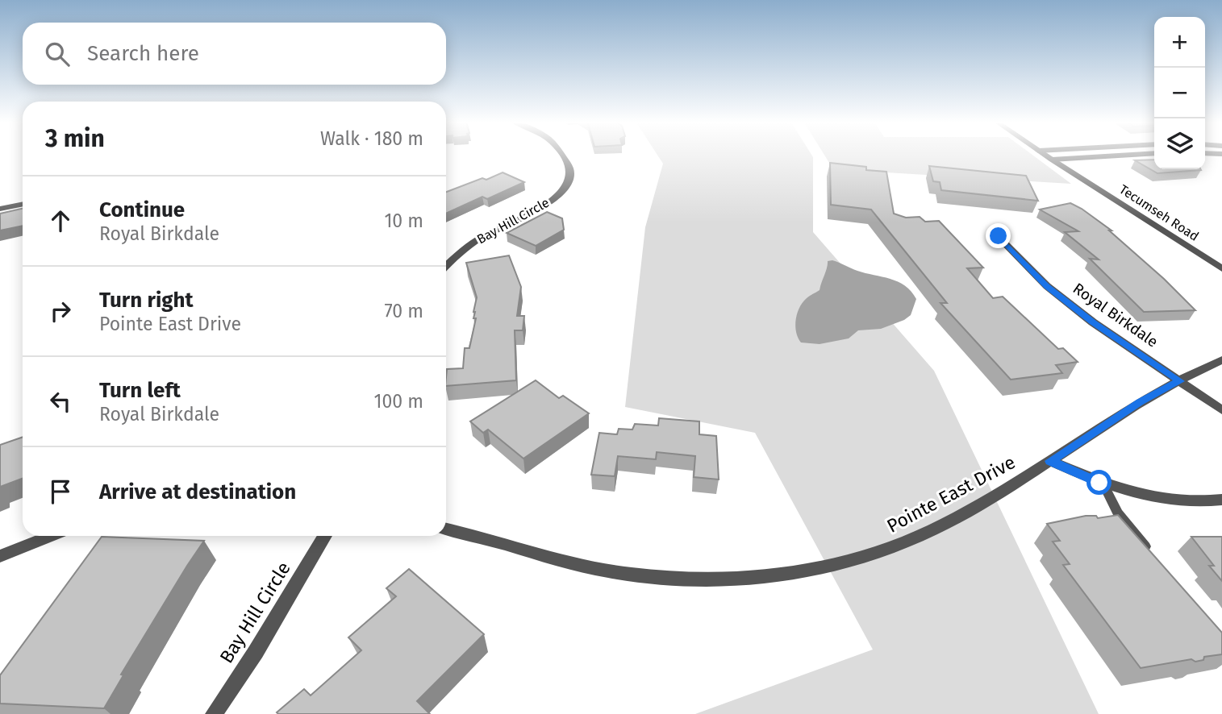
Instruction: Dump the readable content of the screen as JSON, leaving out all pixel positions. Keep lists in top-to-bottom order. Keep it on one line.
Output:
{"streets":{"street":["Tecumseh Road","Bay Hill Circle","Royal Birkdale","Pointe East Drive"]},"crossings":[["Royal Birkdale","Pointe East Drive"]],"page":{"map_buttons":["+","−"],"search":"Search here","heading":["3 min","Walk · 180 m"],"list":[["Continue","Royal Birkdale","10 m"],["Turn right","Pointe East Drive","70 m"],["Turn left","Royal Birkdale","100 m"],"Arrive at destination"]}}
